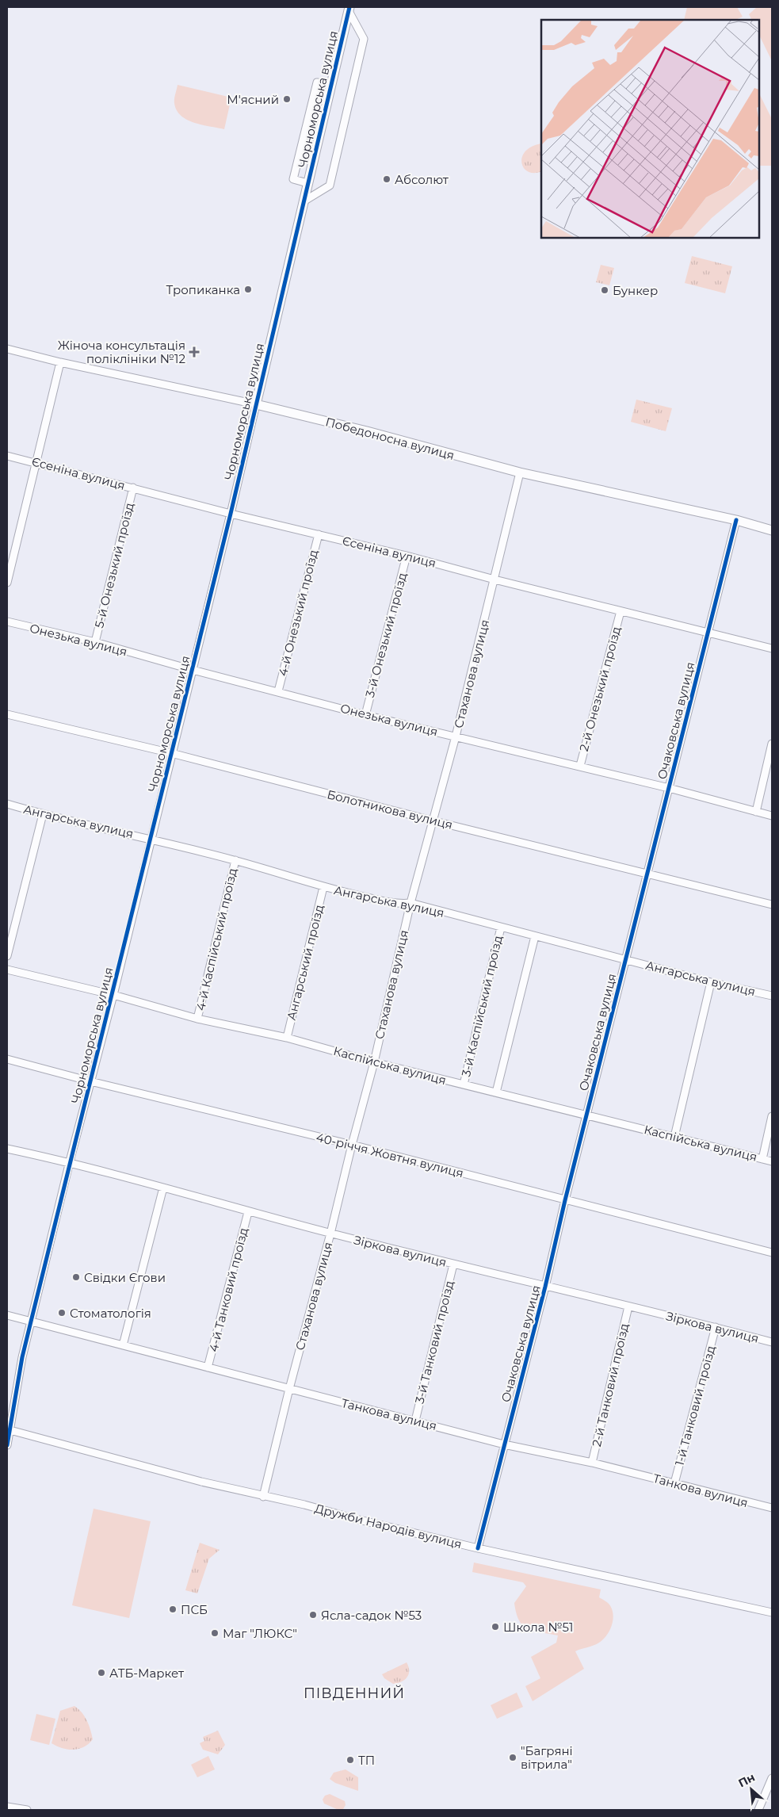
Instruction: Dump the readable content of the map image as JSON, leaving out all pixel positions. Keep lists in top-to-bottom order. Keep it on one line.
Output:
{"streets":{"street":["Чорноморська вулиця","Победоносна вулиця","Єсеніна вулиця","5-й Онезький проїзд","4-й Онезький проїзд","3-й Онезький проїзд","Онезька вулиця","Стаханова вулиця","2-й Онезький проїзд","Очаковська вулиця","Болотникова вулиця","Ангарська вулиця","4-й Каспійський проїзд","Ангарський проїзд","3-й Каспійський проїзд","Каспійська вулиця","40-річчя Жовтня вулиця","Зіркова вулиця","4-й Танковий проїзд","3-й Танковий проїзд","2-й Танковий проїзд","1-й Танковий проїзд","Танкова вулиця","Дружби Народів вулиця"]},"crossings":[["Чорноморська вулиця","Победоносна вулиця"],["Чорноморська вулиця","Єсеніна вулиця"],["Чорноморська вулиця","Онезька вулиця"],["Чорноморська вулиця","Болотникова вулиця"],["Чорноморська вулиця","Ангарська вулиця"],["Чорноморська вулиця","Каспійська вулиця"],["Чорноморська вулиця","40-річчя Жовтня вулиця"],["Чорноморська вулиця","Зіркова вулиця"],["Чорноморська вулиця","Танкова вулиця"],["Чорноморська вулиця","Дружби Народів вулиця"],["Победоносна вулиця","Стаханова вулиця"],["Победоносна вулиця","Очаковська вулиця"],["Єсеніна вулиця","5-й Онезький проїзд"],["Єсеніна вулиця","4-й Онезький проїзд"],["Єсеніна вулиця","3-й Онезький проїзд"],["Єсеніна вулиця","Стаханова вулиця"],["Єсеніна вулиця","2-й Онезький проїзд"],["Єсеніна вулиця","Очаковська вулиця"],["5-й Онезький проїзд","Онезька вулиця"],["4-й Онезький проїзд","Онезька вулиця"],["3-й Онезький проїзд","Онезька вулиця"],["Онезька вулиця","Стаханова вулиця"],["Онезька вулиця","2-й Онезький проїзд"],["Онезька вулиця","Очаковська вулиця"],["Стаханова вулиця","Болотникова вулиця"],["Стаханова вулиця","Ангарська вулиця"],["Стаханова вулиця","Каспійська вулиця"],["Стаханова вулиця","40-річчя Жовтня вулиця"],["Стаханова вулиця","Зіркова вулиця"],["Стаханова вулиця","Танкова вулиця"],["Стаханова вулиця","Дружби Народів вулиця"],["Очаковська вулиця","Болотникова вулиця"],["Очаковська вулиця","Ангарська вулиця"],["Очаковська вулиця","Каспійська вулиця"],["Очаковська вулиця","40-річчя Жовтня вулиця"],["Очаковська вулиця","Зіркова вулиця"],["Очаковська вулиця","Танкова вулиця"],["Очаковська вулиця","Дружби Народів вулиця"],["Ангарська вулиця","4-й Каспійський проїзд"],["Ангарська вулиця","Ангарський проїзд"],["Ангарська вулиця","3-й Каспійський проїзд"],["4-й Каспійський проїзд","Каспійська вулиця"],["Ангарський проїзд","Каспійська вулиця"],["3-й Каспійський проїзд","Каспійська вулиця"],["Зіркова вулиця","4-й Танковий проїзд"],["Зіркова вулиця","3-й Танковий проїзд"],["Зіркова вулиця","2-й Танковий проїзд"],["Зіркова вулиця","1-й Танковий проїзд"],["4-й Танковий проїзд","Танкова вулиця"],["3-й Танковий проїзд","Танкова вулиця"],["2-й Танковий проїзд","Танкова вулиця"],["1-й Танковий проїзд","Танкова вулиця"]],"districts":["ПІВДЕННИЙ"],"places":{"other":["М'ясний","Абсолют","Тропиканка","Бункер","Свідки Єгови","Стоматологія","ПСБ","Ясла-садок №53","Школа №51","Маг \"ЛЮКС\"","АТБ-Маркет","\"Багряні вітрила\"","ТП"],"health":["Жіноча консультація поліклініки №12"]},"north":"top left"}
